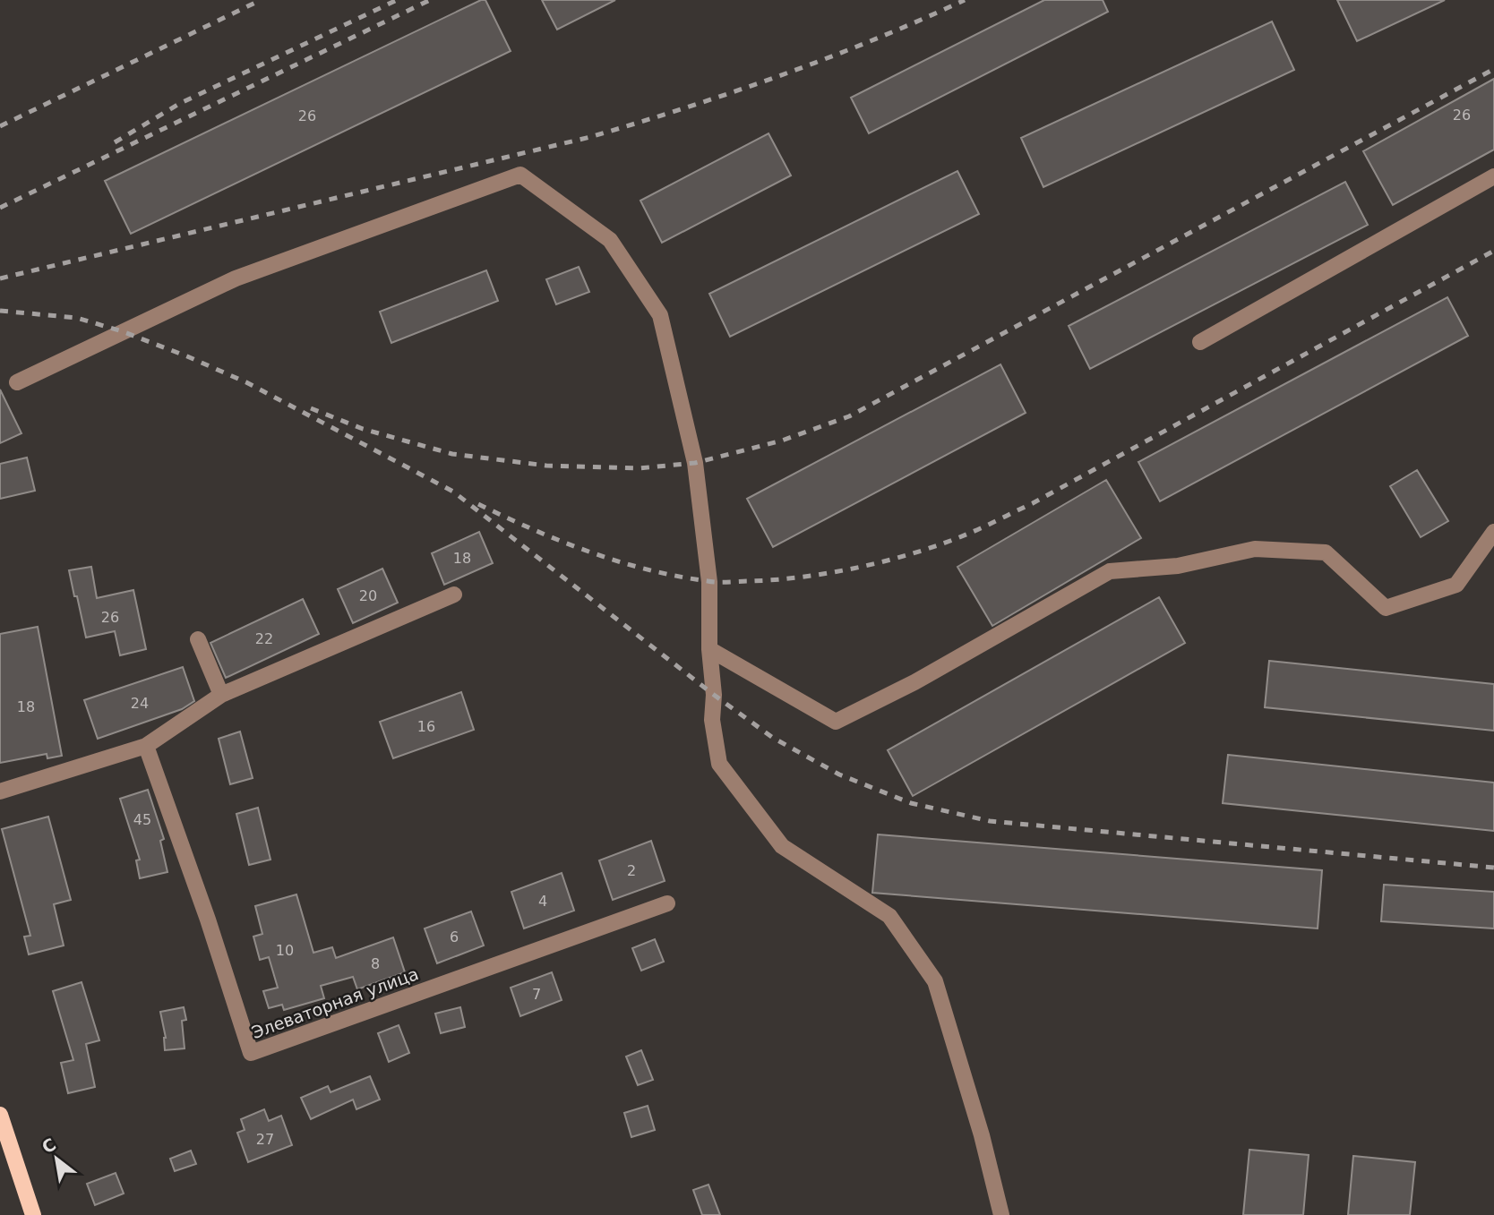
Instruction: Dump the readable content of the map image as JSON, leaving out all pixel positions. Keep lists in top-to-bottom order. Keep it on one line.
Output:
{"streets":{"street":["Элеваторная улица"]},"house_numbers":["26","26","18","20","26","22","24","18","16","45","2","4","6","10","8","7","27"],"north":"top left"}
